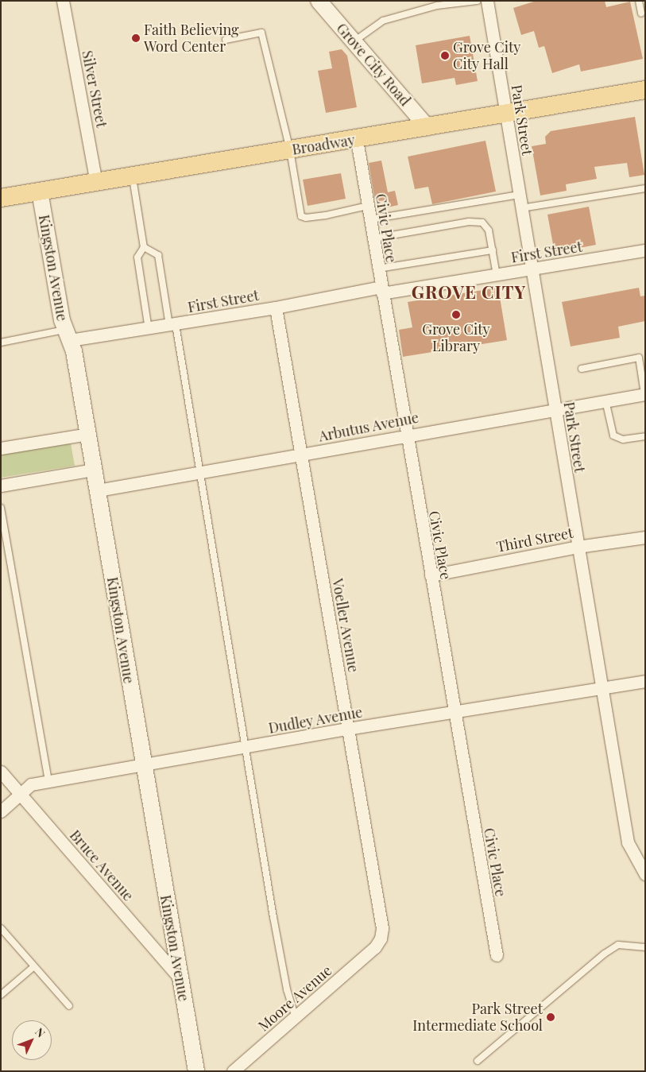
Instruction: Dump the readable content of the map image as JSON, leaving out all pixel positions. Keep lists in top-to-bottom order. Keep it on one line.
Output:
{"streets":{"main road":["Broadway"],"street":["Grove City Road","Silver Street","Park Street","Civic Place","First Street","Kingston Avenue","Arbutus Avenue","Third Street","Voeller Avenue","Dudley Avenue","Bruce Avenue","Moore Avenue"]},"crossings":[["Grove City Road","Broadway"],["Silver Street","Broadway"],["Park Street","Broadway"],["Park Street","First Street"],["Park Street","Arbutus Avenue"],["Park Street","Third Street"],["Park Street","Dudley Avenue"],["Broadway","Civic Place"],["Broadway","Kingston Avenue"],["Civic Place","First Street"],["Civic Place","Arbutus Avenue"],["Civic Place","Third Street"],["Civic Place","Dudley Avenue"],["First Street","Kingston Avenue"],["First Street","Voeller Avenue"],["Kingston Avenue","Arbutus Avenue"],["Kingston Avenue","Dudley Avenue"],["Kingston Avenue","Bruce Avenue"],["Arbutus Avenue","Voeller Avenue"],["Voeller Avenue","Dudley Avenue"],["Voeller Avenue","Moore Avenue"],["Dudley Avenue","Bruce Avenue"]],"districts":["GROVE CITY"],"places":["Faith Believing Word Center","Grove City City Hall","Grove City Library","Park Street Intermediate School"],"north":"top right"}
